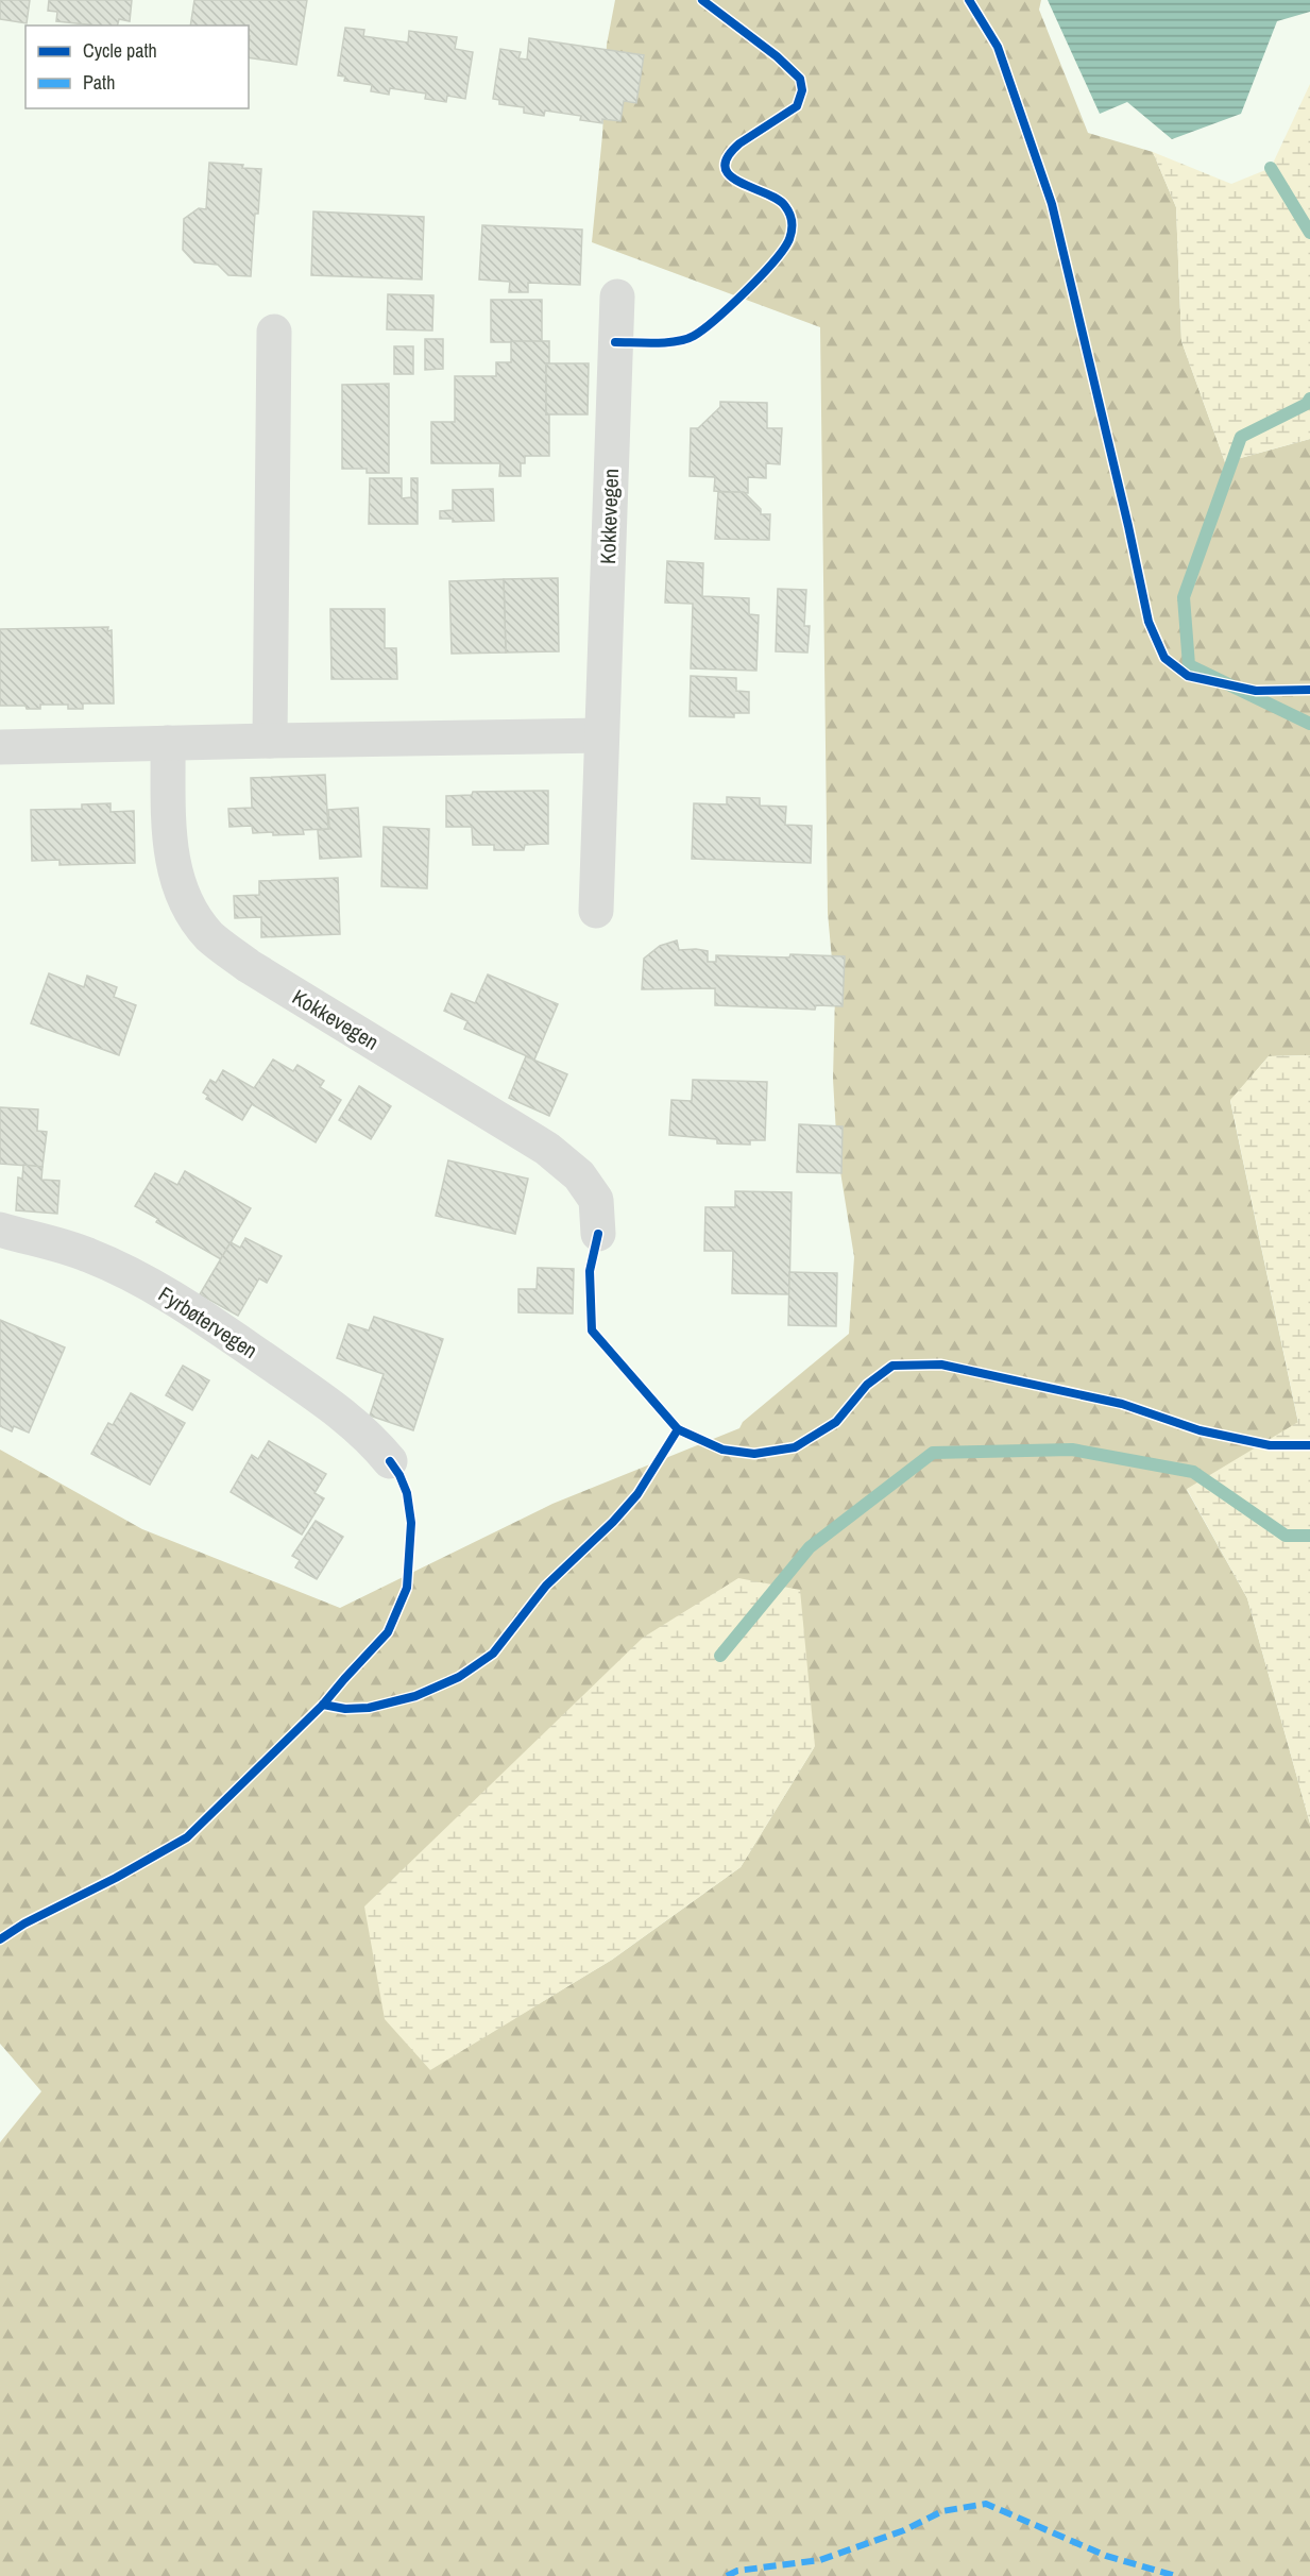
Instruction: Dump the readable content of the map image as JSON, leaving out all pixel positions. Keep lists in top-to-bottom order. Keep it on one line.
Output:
{"streets":{"street":["Kokkevegen","Fyrbøtervegen"]},"legend":["Cycle path","Path"]}
